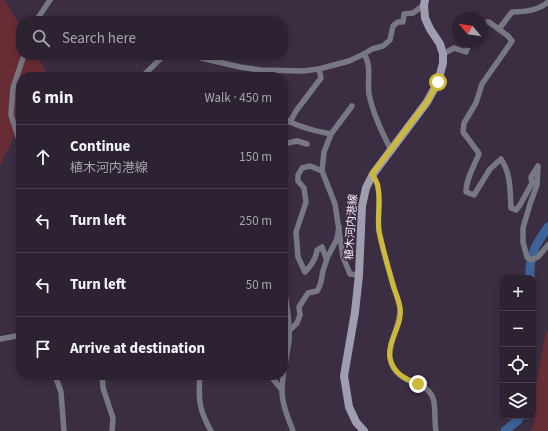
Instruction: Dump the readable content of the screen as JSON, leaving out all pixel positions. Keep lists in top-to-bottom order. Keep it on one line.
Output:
{"streets":{"main road":["植木河内港線"]},"north":"top left","page":{"search":"Search here","heading":["6 min","Walk · 450 m"],"list":[["Continue","植木河内港線","150 m"],["Turn left","250 m"],["Turn left","50 m"],"Arrive at destination"],"map_buttons":["+","−"]}}
